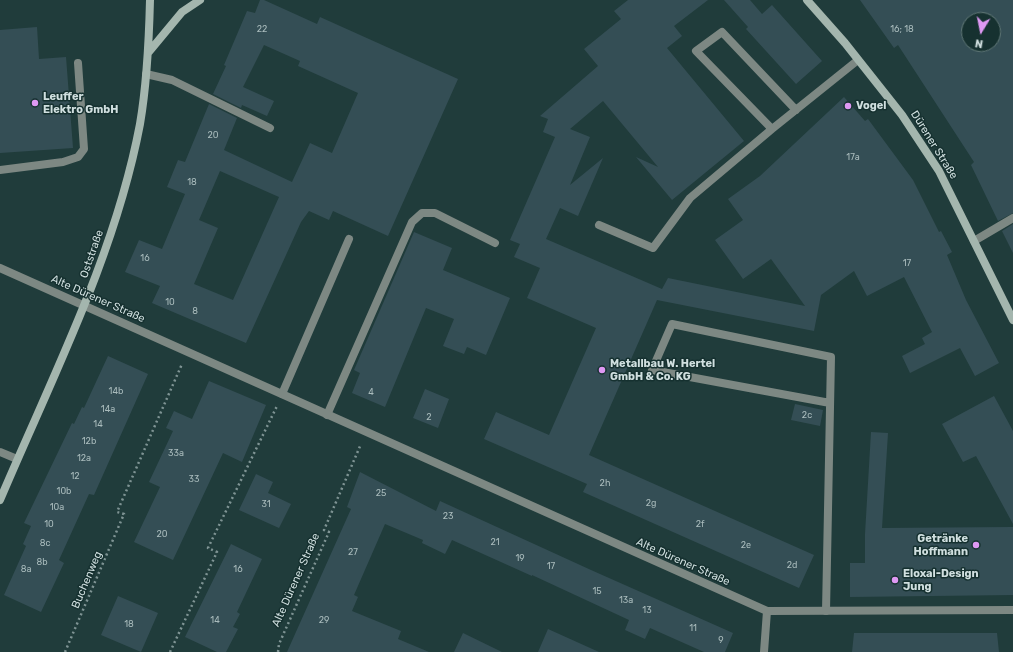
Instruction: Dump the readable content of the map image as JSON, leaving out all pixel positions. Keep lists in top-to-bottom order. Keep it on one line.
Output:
{"streets":{"main road":["Dürener Straße","Oststraße"],"street":["Alte Dürener Straße"],"path":["Buchenweg"]},"crossings":[["Oststraße","Alte Dürener Straße"],["Alte Dürener Straße","Buchenweg"]],"places":["Leuffer Elektro GmbH","Vogel","Metallbau W. Hertel GmbH & Co. KG","Getränke Hoffmann","Eloxal-Design Jung"],"house_numbers":["22","16; 18","20","17a","18","16","17","10","8","14b","4","14a","2c","2","14","12b","33a","12a","12","33","2h","10b","25","2g","31","10a","23","10","2f","20","21","8c","2e","27","19","8b","2d","17","8a","16","15","13a","13","14","29","18","11","9"],"north":"bottom"}
